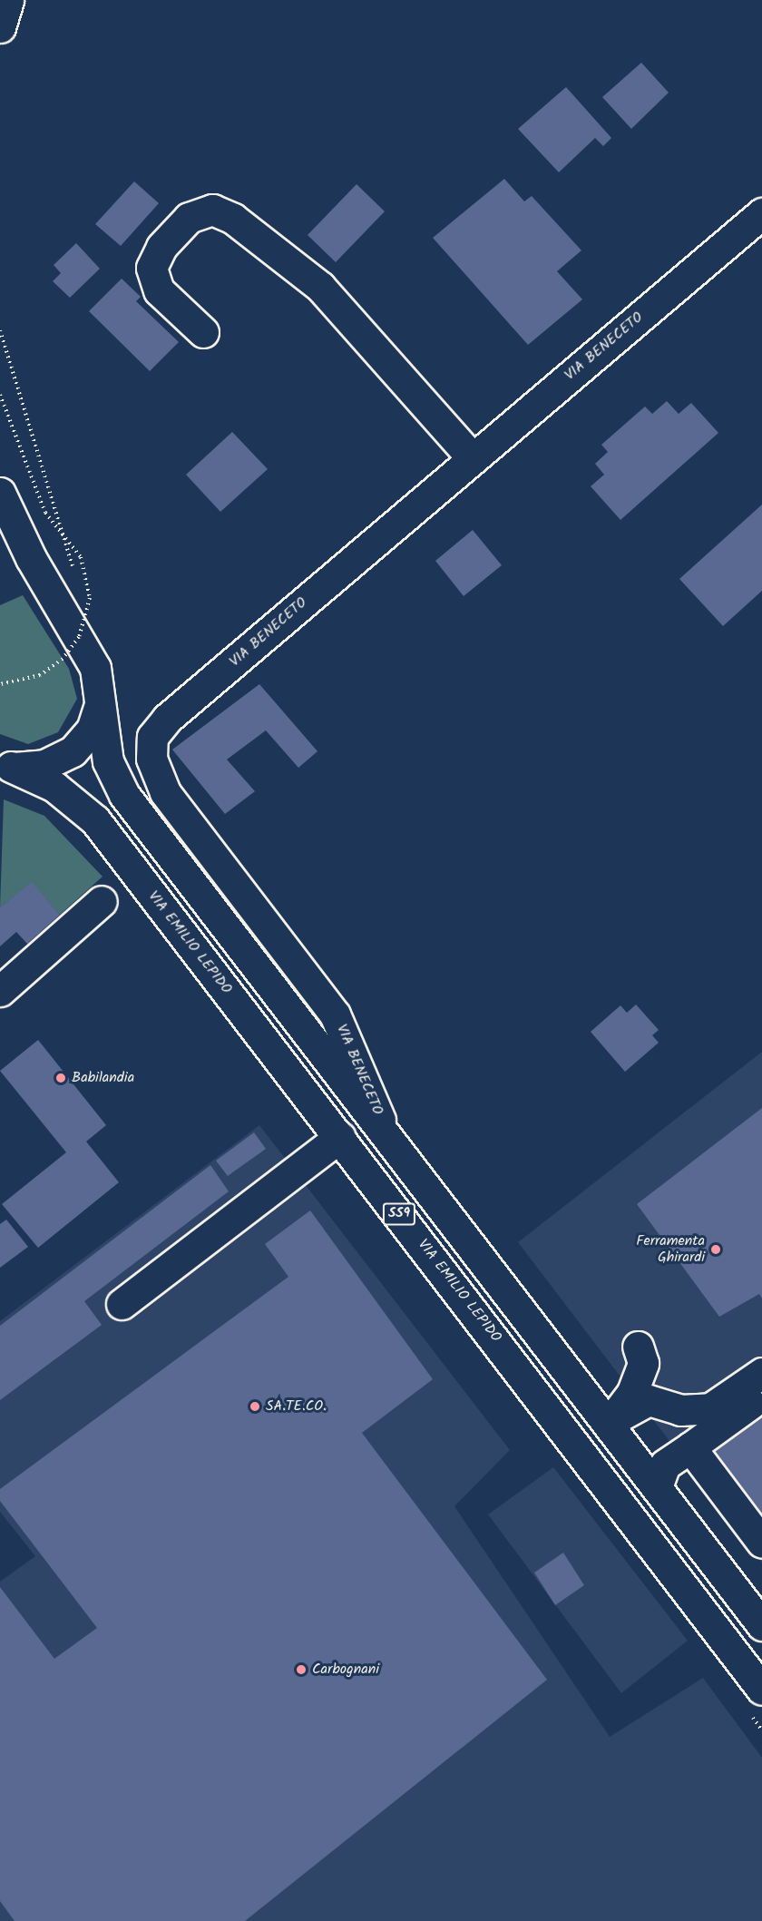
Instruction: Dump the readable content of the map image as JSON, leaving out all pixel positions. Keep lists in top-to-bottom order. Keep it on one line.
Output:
{"streets":{"main road":["VIA BENECETO","VIA EMILIO LEPIDO","SS9"]},"crossings":[["VIA BENECETO","SS9"],["VIA EMILIO LEPIDO","SS9"]],"places":["Babilandia","Ferramenta Ghirardi","SA.TE.CO.","Carbognani"]}
